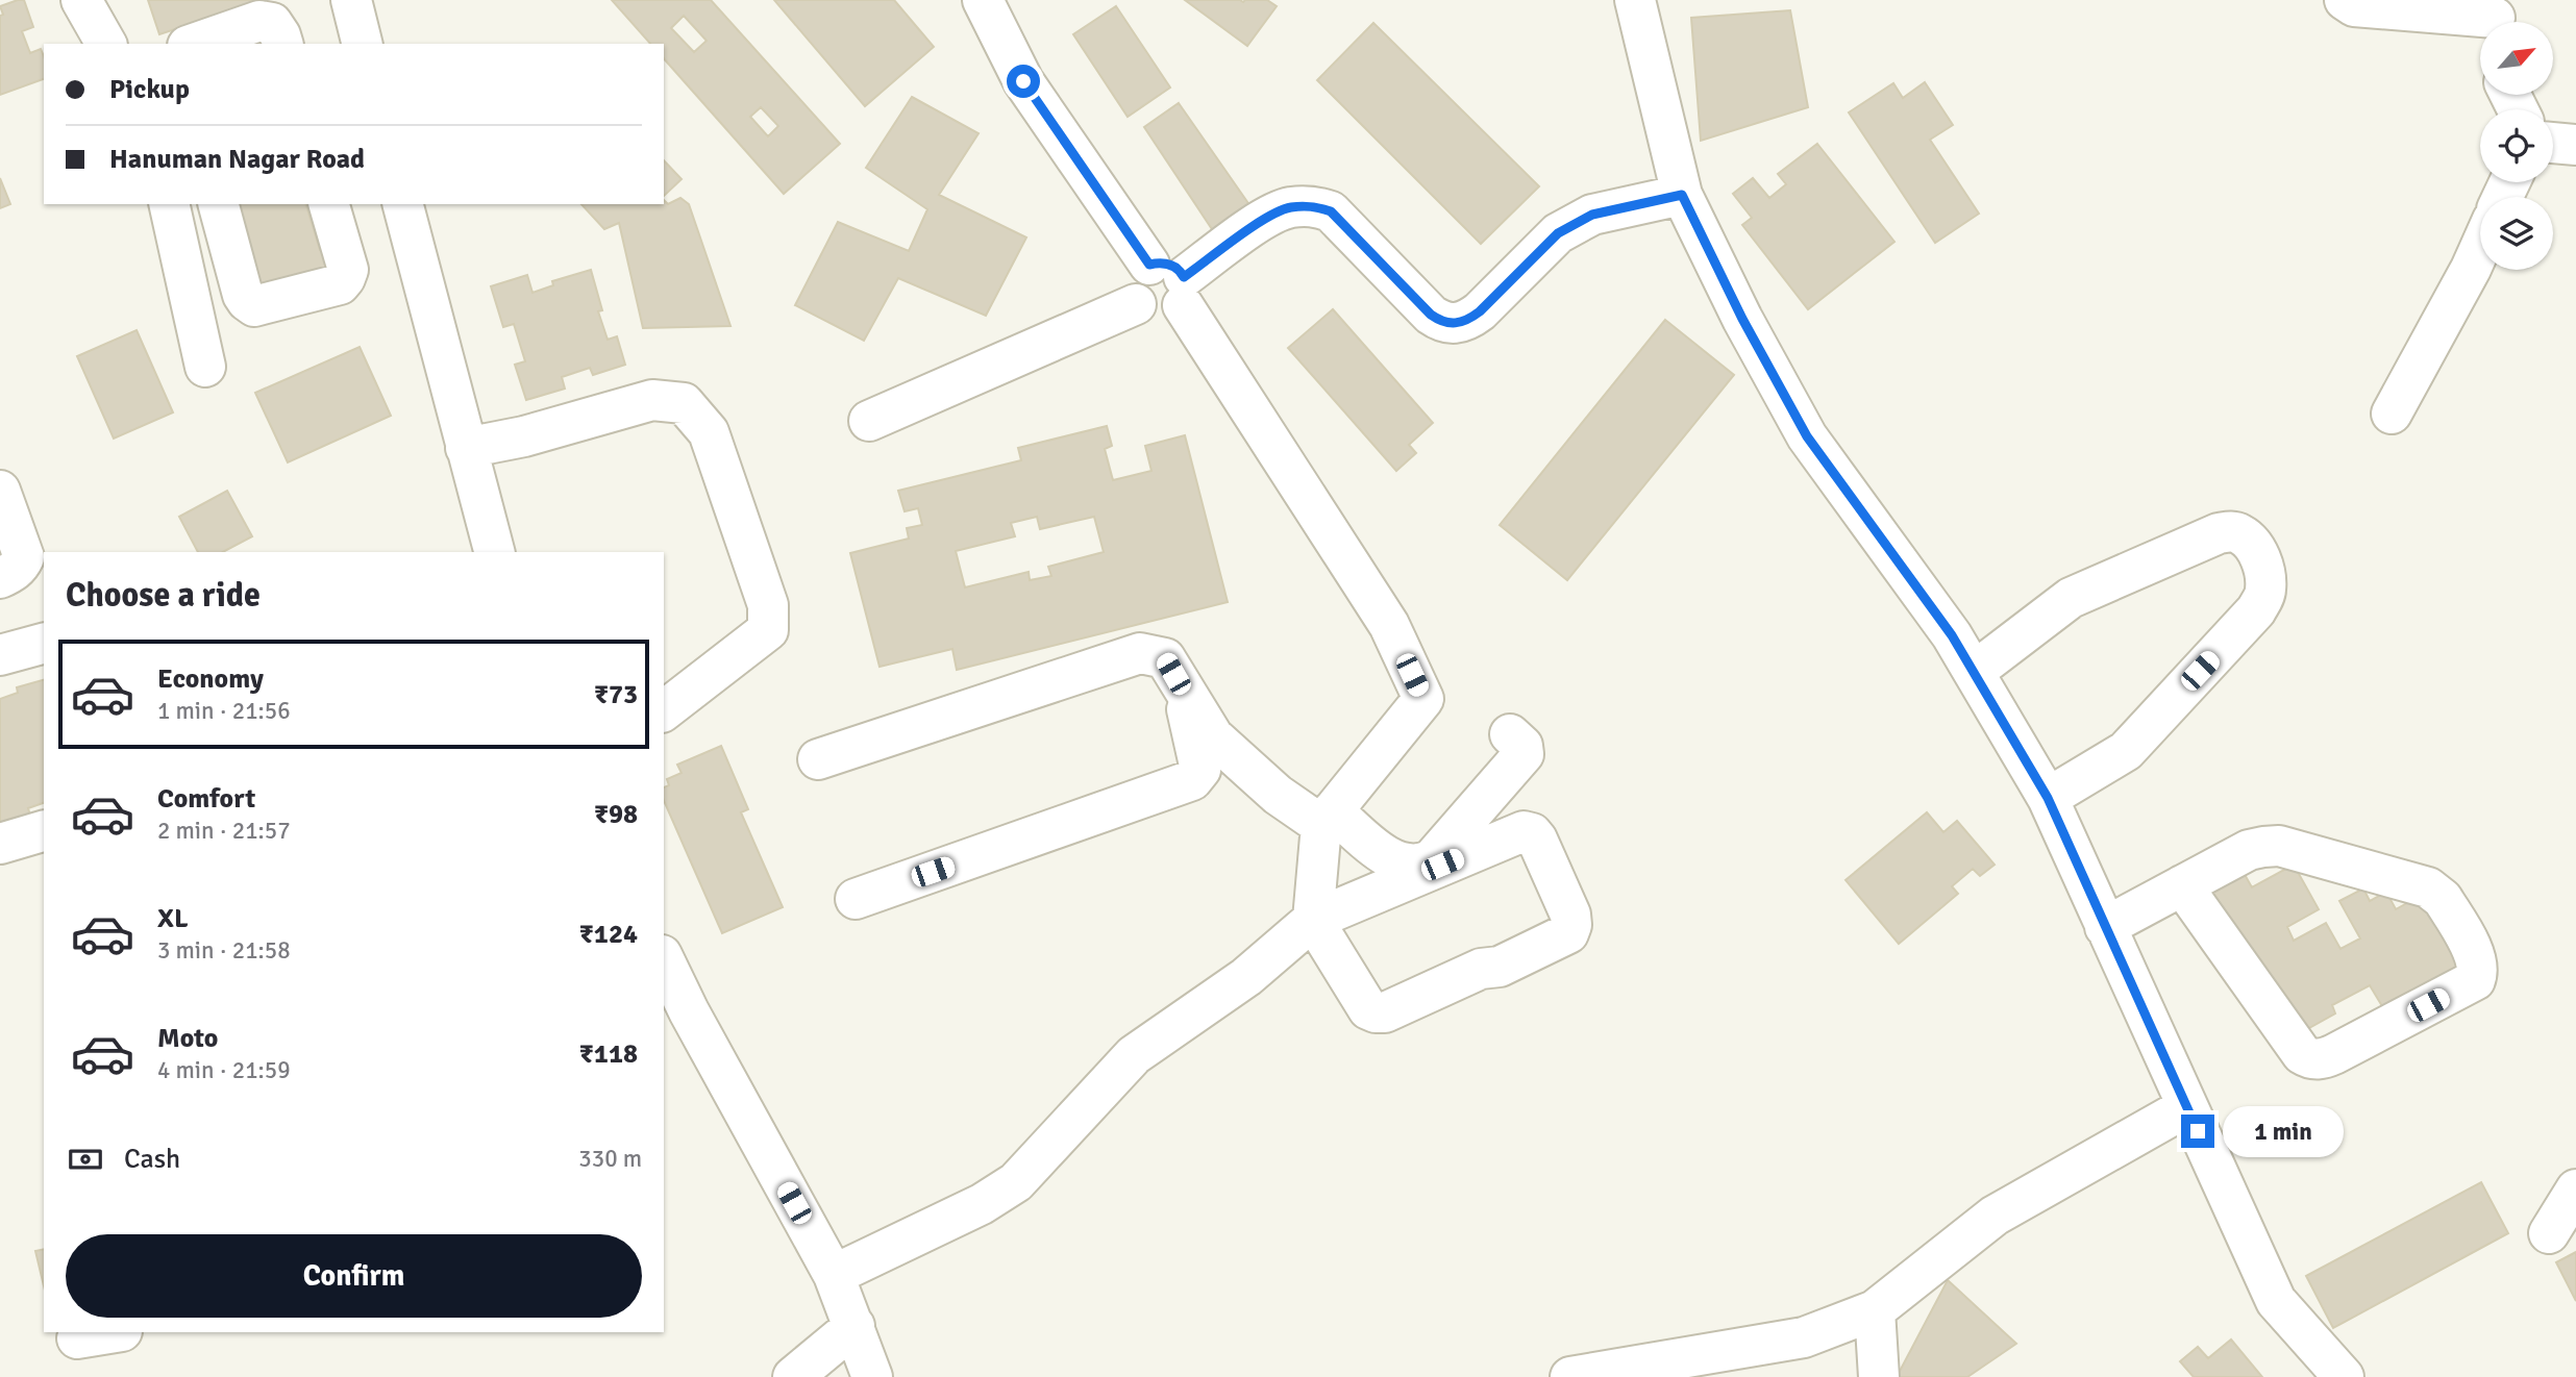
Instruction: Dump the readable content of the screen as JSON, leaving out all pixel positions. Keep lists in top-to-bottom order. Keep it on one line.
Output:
{"north":"top right","page":{"banner":["Pickup","Hanuman Nagar Road"],"heading":"Choose a ride","list":[{"name":"Economy","note":"1 min · 21:56","value":"₹73"},{"name":"Comfort","note":"2 min · 21:57","value":"₹98"},{"name":"XL","note":"3 min · 21:58","value":"₹124"},{"name":"Moto","note":"4 min · 21:59","value":"₹118"}],"bubble":"1 min","pay":["Cash","330 m"],"buttons":"Confirm"}}
